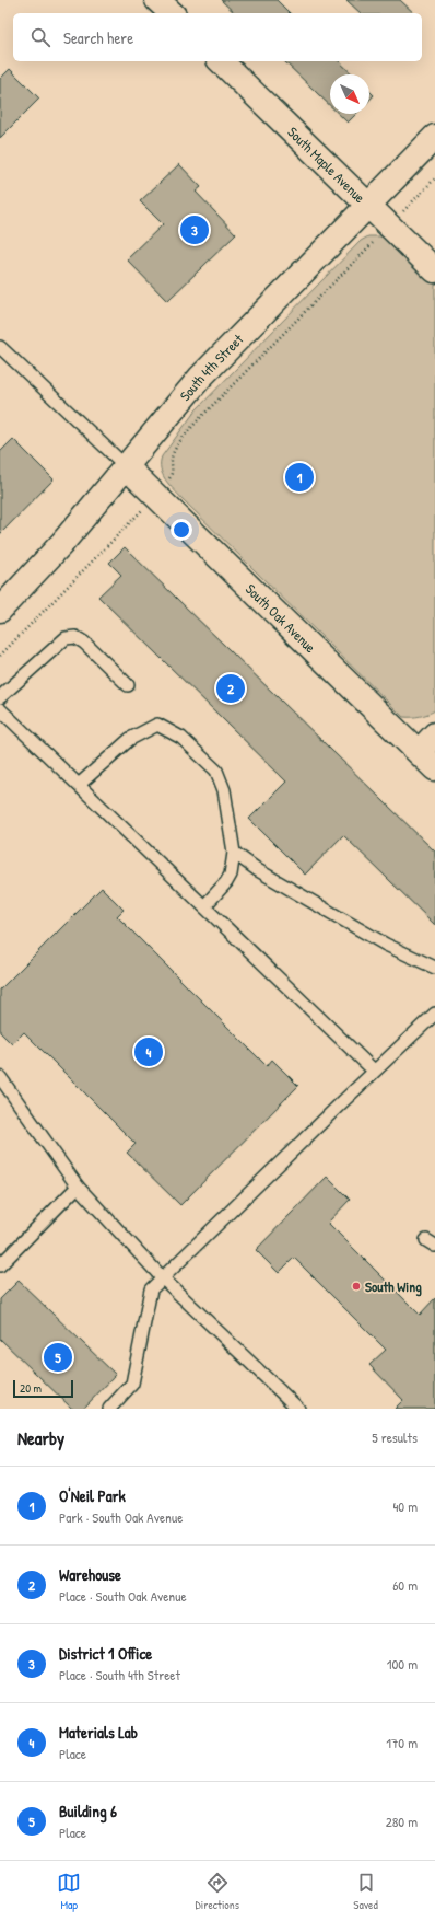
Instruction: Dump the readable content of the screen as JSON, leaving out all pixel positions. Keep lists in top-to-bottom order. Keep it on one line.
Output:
{"streets":{"street":["South Maple Avenue","South 4th Street","South Oak Avenue"]},"crossings":[["South Maple Avenue","South 4th Street"],["South 4th Street","South Oak Avenue"]],"places":["South Wing"],"scale_bar":"20 m","north":"bottom right","page":{"search":"Search here","pins":["3","1","2","4","5"],"scale":"20 m","heading":["Nearby","5 results"],"list":[{"mark":"1","name":"O'Neil Park","note":"Park · South Oak Avenue","value":"40 m"},{"mark":"2","name":"Warehouse","note":"Place · South Oak Avenue","value":"60 m"},{"mark":"3","name":"District 1 Office","note":"Place · South 4th Street","value":"100 m"},{"mark":"4","name":"Materials Lab","note":"Place","value":"170 m"},{"mark":"5","name":"Building 6","note":"Place","value":"280 m"}],"nav":["Map","Directions","Saved"]}}
